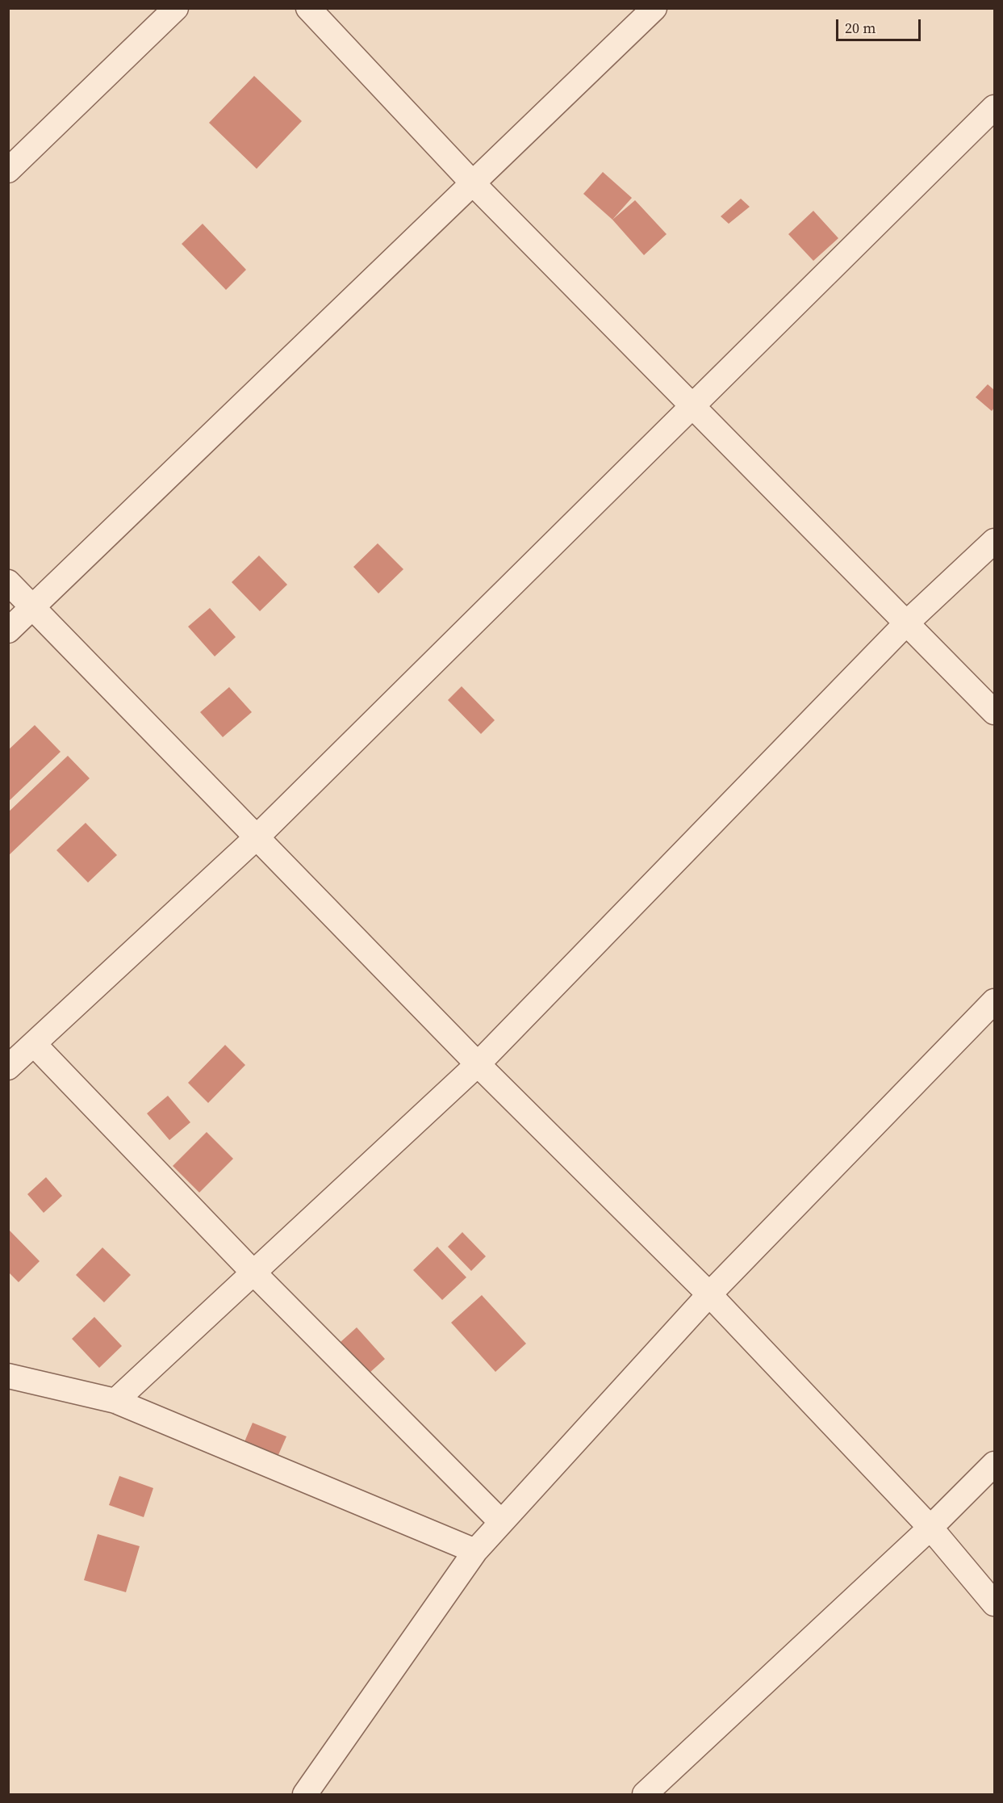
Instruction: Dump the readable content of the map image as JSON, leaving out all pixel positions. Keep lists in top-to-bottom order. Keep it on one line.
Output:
{"scale_bar":"20 m"}
